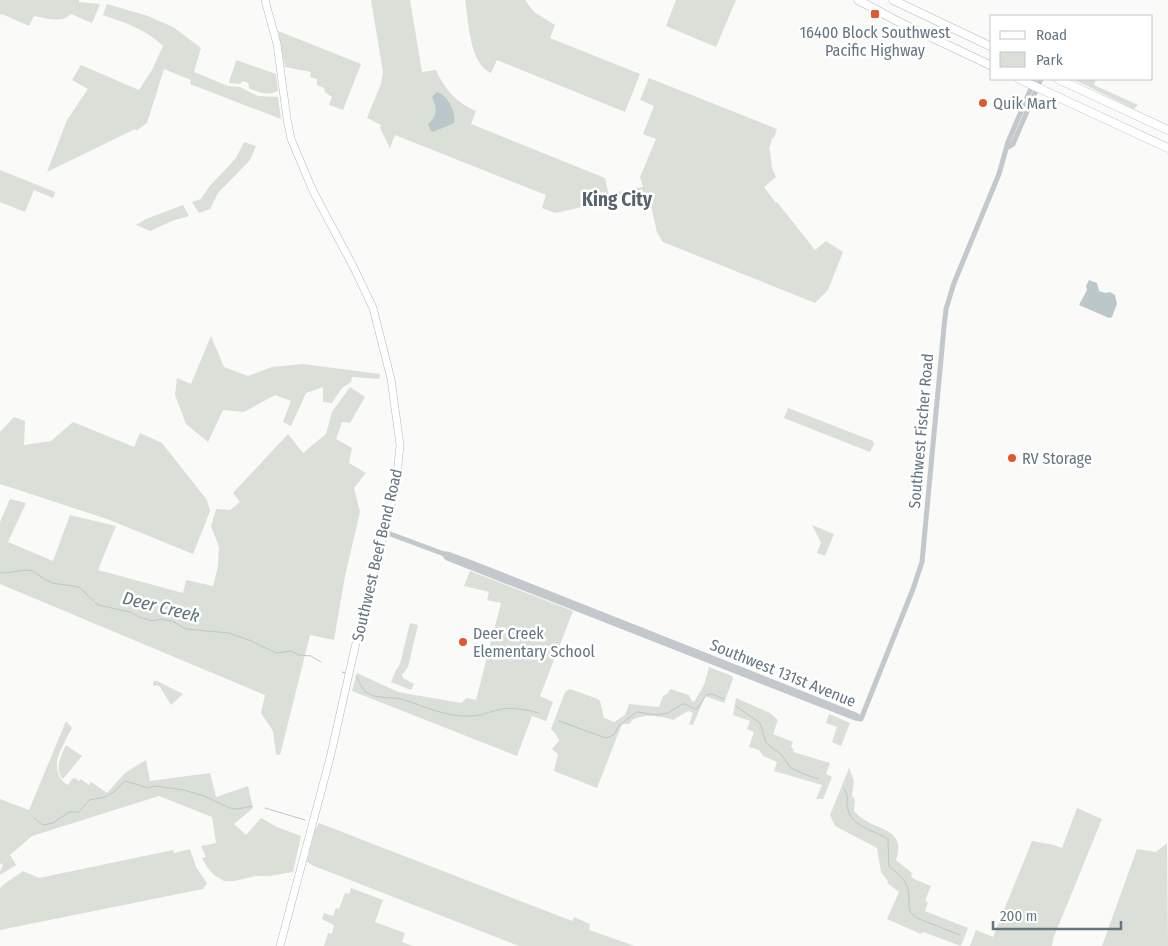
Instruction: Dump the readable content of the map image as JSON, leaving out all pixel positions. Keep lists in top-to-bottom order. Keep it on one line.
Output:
{"streets":{"main road":["Southwest Beef Bend Road"],"street":["Southwest Fischer Road","Southwest 131st Avenue"]},"crossings":[["Southwest Fischer Road","Southwest 131st Avenue"],["Southwest Beef Bend Road","Southwest 131st Avenue"]],"districts":["King City"],"water":["Deer Creek"],"places":{"transit":["16400 Block Southwest Pacific Highway"],"other":["Quik Mart","RV Storage","Deer Creek Elementary School"]},"legend":["Road","Park"],"scale_bar":"200 m"}
